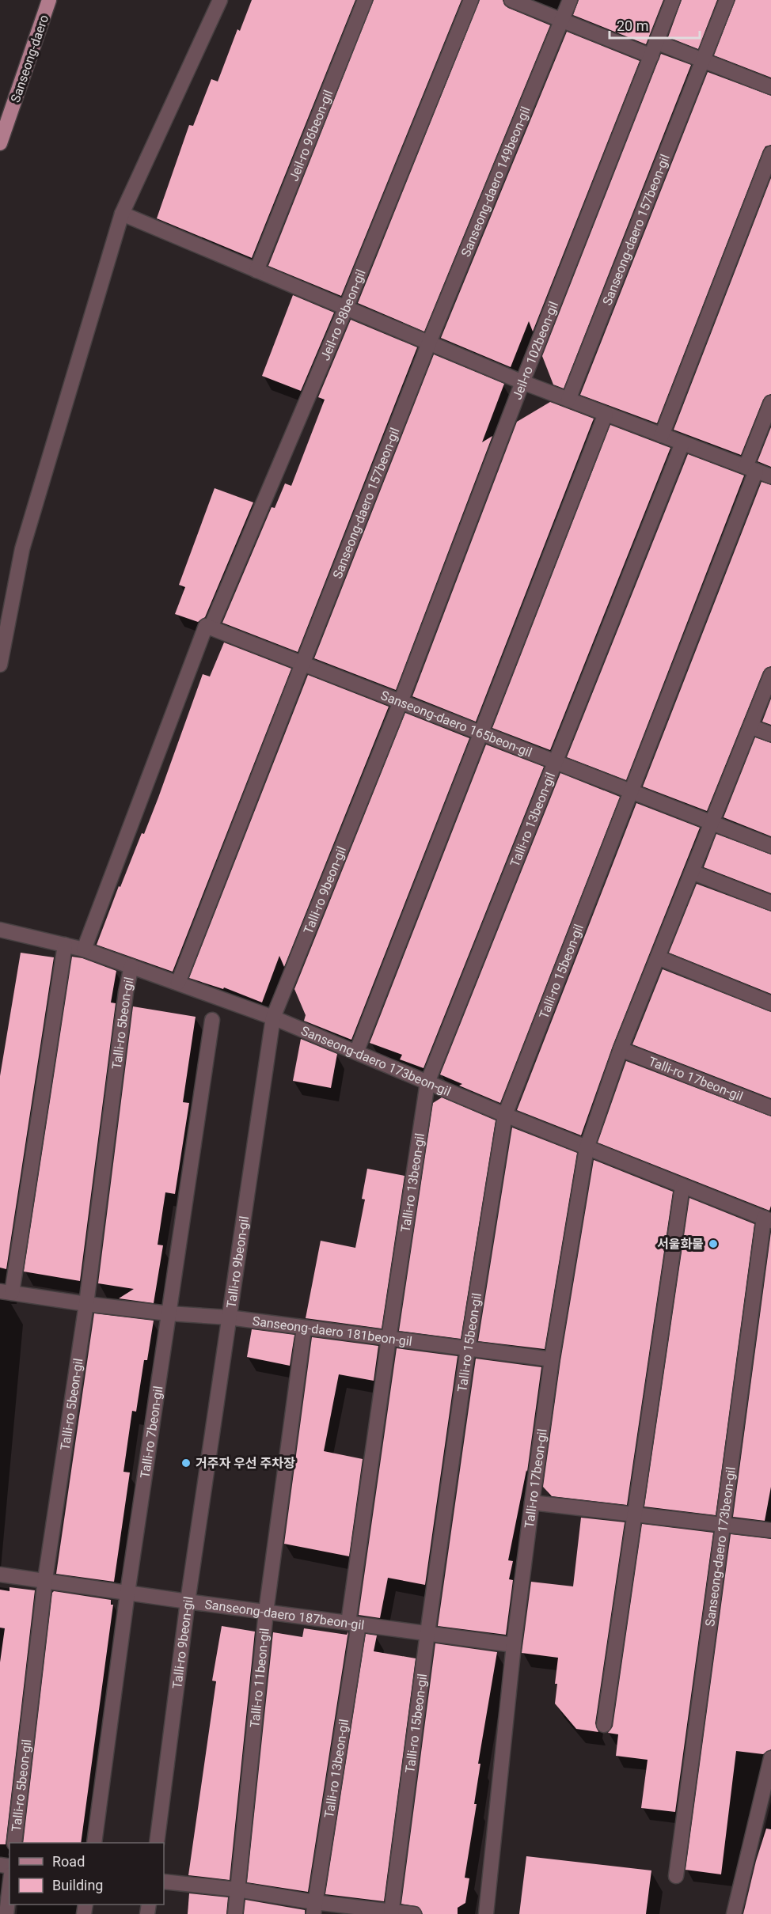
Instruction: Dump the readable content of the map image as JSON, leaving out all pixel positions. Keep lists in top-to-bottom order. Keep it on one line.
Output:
{"streets":{"main road":["Sanseong-daero"],"street":["Jeil-ro 96beon-gil","Sanseong-daero 149beon-gil","Sanseong-daero 157beon-gil","Jeil-ro 98beon-gil","Jeil-ro 102beon-gil","Sanseong-daero 165beon-gil","Talli-ro 13beon-gil","Talli-ro 9beon-gil","Talli-ro 15beon-gil","Talli-ro 5beon-gil","Sanseong-daero 173beon-gil","Talli-ro 17beon-gil","Sanseong-daero 181beon-gil","Talli-ro 7beon-gil","Sanseong-daero 187beon-gil","Talli-ro 11beon-gil"]},"crossings":[["Sanseong-daero 149beon-gil","Sanseong-daero 157beon-gil"],["Sanseong-daero 157beon-gil","Sanseong-daero 165beon-gil"],["Jeil-ro 98beon-gil","Sanseong-daero 165beon-gil"],["Jeil-ro 102beon-gil","Sanseong-daero 165beon-gil"],["Jeil-ro 102beon-gil","Talli-ro 9beon-gil"],["Sanseong-daero 165beon-gil","Talli-ro 13beon-gil"],["Sanseong-daero 165beon-gil","Talli-ro 9beon-gil"],["Sanseong-daero 165beon-gil","Talli-ro 15beon-gil"],["Sanseong-daero 165beon-gil","Talli-ro 17beon-gil"],["Talli-ro 13beon-gil","Sanseong-daero 173beon-gil"],["Talli-ro 13beon-gil","Sanseong-daero 181beon-gil"],["Talli-ro 13beon-gil","Sanseong-daero 187beon-gil"],["Talli-ro 9beon-gil","Sanseong-daero 173beon-gil"],["Talli-ro 9beon-gil","Sanseong-daero 181beon-gil"],["Talli-ro 9beon-gil","Sanseong-daero 187beon-gil"],["Talli-ro 15beon-gil","Sanseong-daero 173beon-gil"],["Talli-ro 15beon-gil","Sanseong-daero 181beon-gil"],["Talli-ro 15beon-gil","Sanseong-daero 187beon-gil"],["Talli-ro 5beon-gil","Sanseong-daero 173beon-gil"],["Talli-ro 5beon-gil","Sanseong-daero 181beon-gil"],["Talli-ro 5beon-gil","Sanseong-daero 187beon-gil"],["Sanseong-daero 173beon-gil","Talli-ro 17beon-gil"],["Talli-ro 17beon-gil","Sanseong-daero 181beon-gil"],["Talli-ro 17beon-gil","Sanseong-daero 187beon-gil"],["Sanseong-daero 181beon-gil","Talli-ro 7beon-gil"],["Sanseong-daero 181beon-gil","Talli-ro 11beon-gil"],["Talli-ro 7beon-gil","Sanseong-daero 187beon-gil"],["Sanseong-daero 187beon-gil","Talli-ro 11beon-gil"]],"places":["서울화물","거주자 우선 주차장"],"legend":["Road","Building"],"scale_bar":"20 m"}
